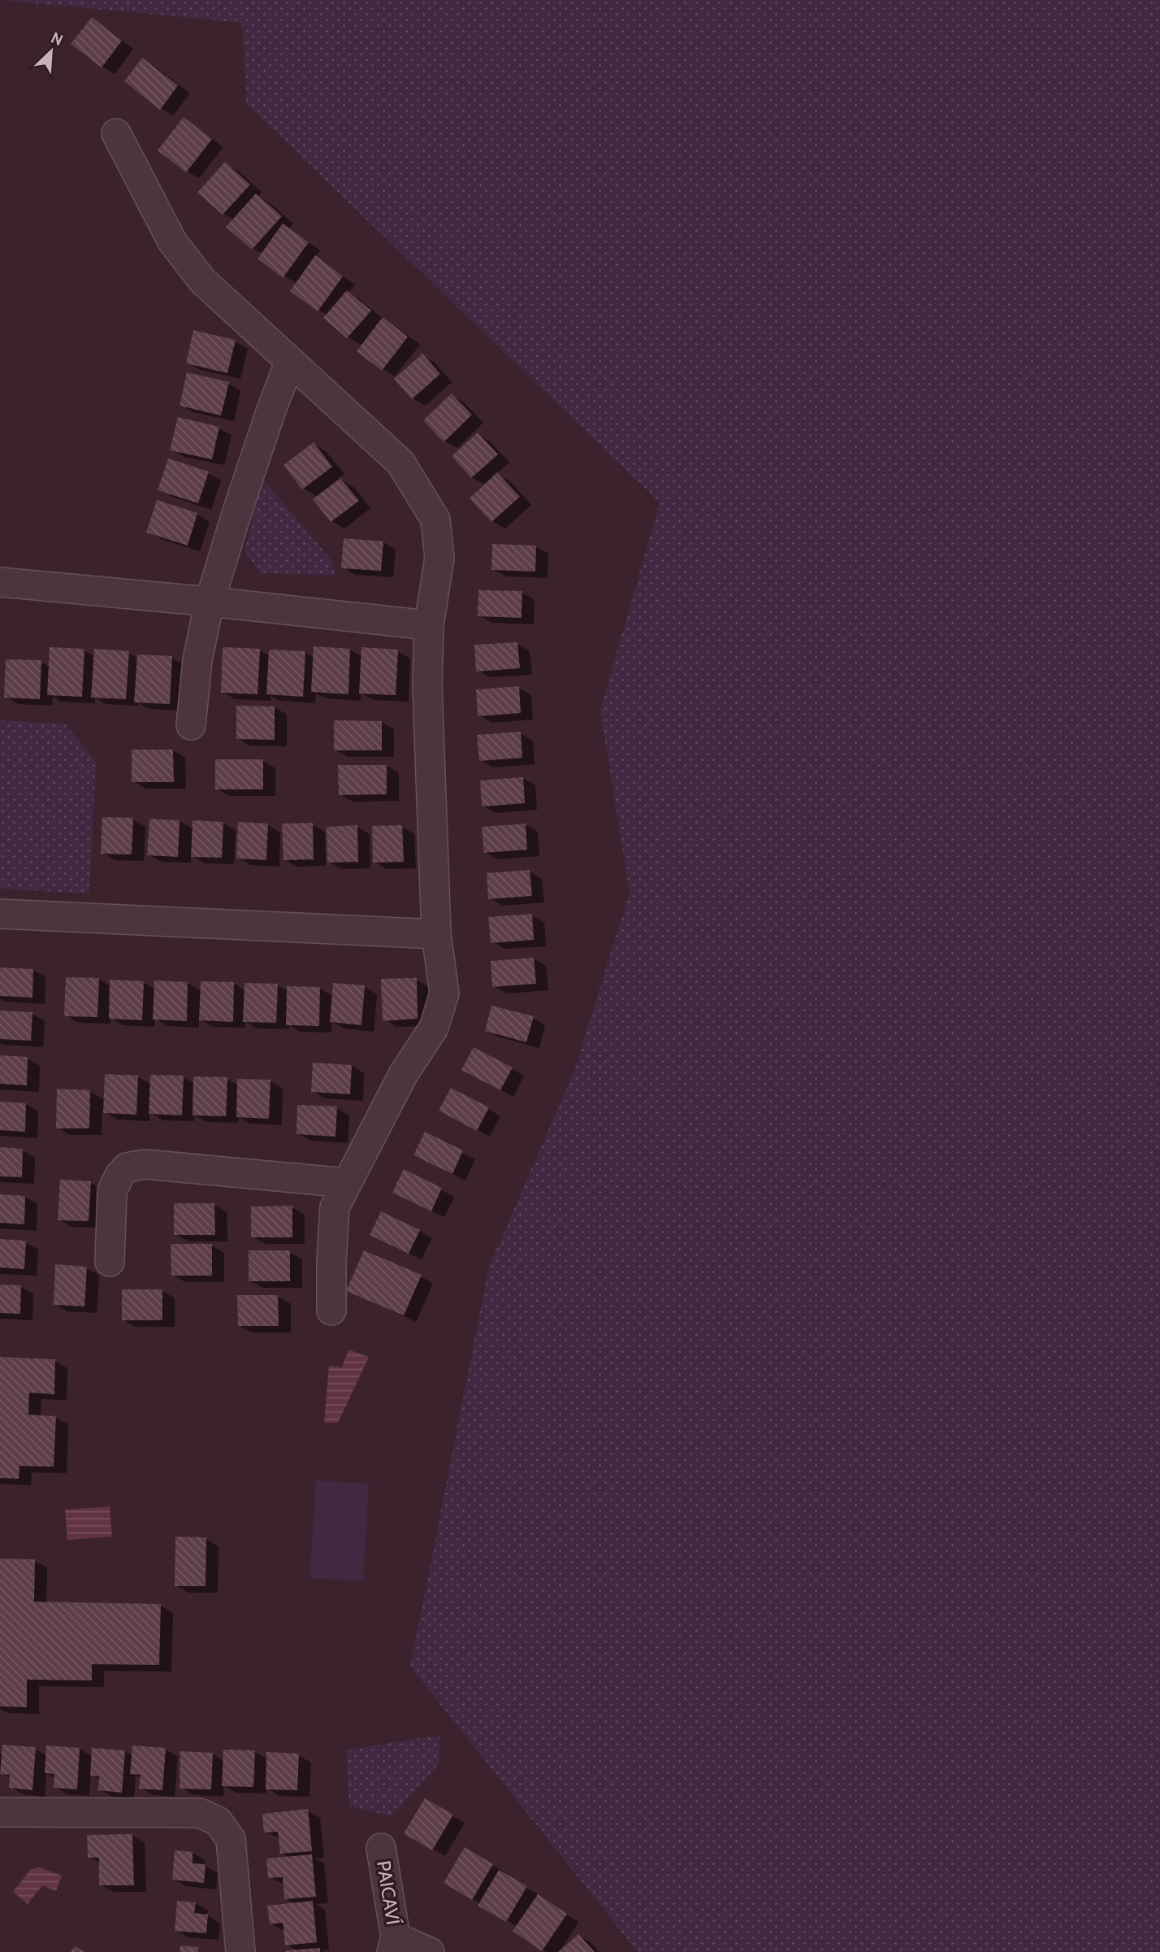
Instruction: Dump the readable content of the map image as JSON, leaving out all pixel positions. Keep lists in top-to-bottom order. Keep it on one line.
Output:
{"streets":{"street":["PAICAVÍ"]},"north":"top right"}
